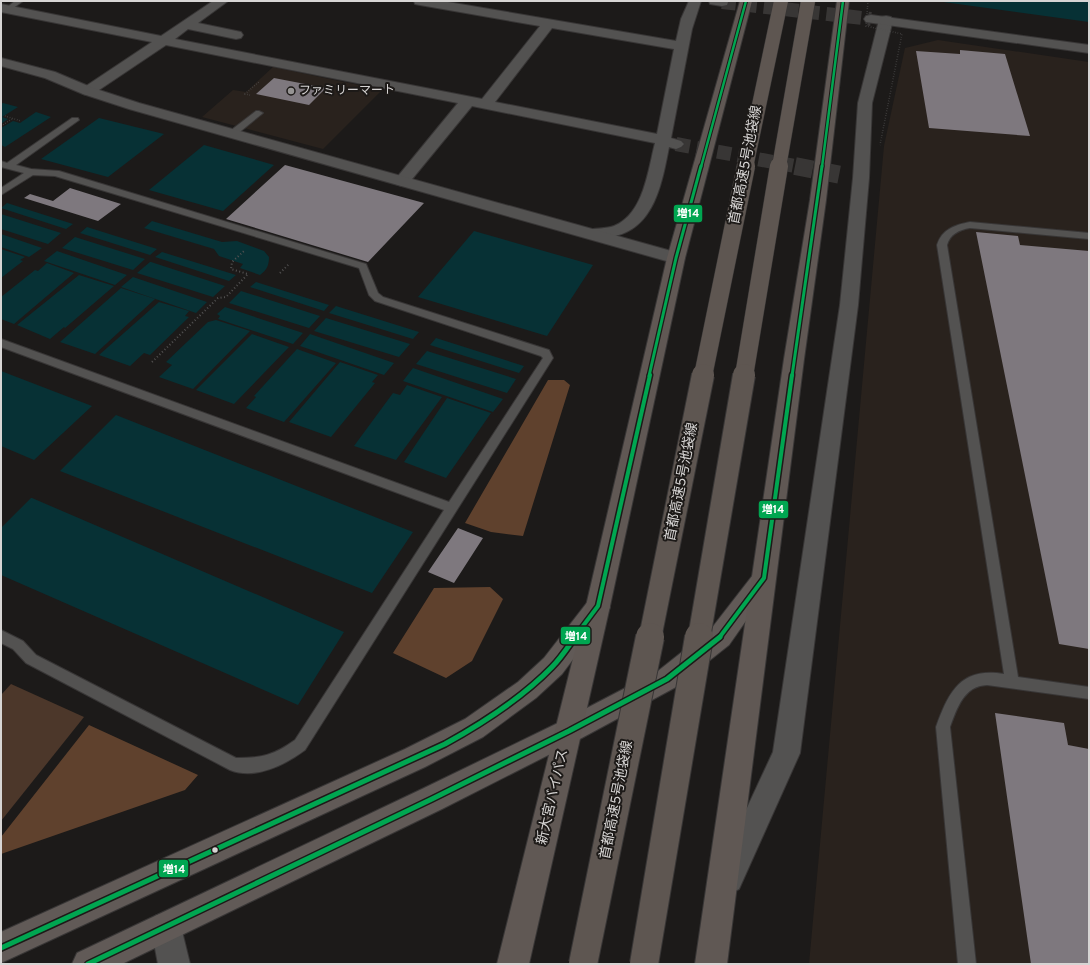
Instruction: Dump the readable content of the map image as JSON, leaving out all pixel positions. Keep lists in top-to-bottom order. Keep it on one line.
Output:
{"streets":{"highway":["首都高速5号池袋線","新大宮バイパス"]},"places":["ファミリーマート"],"lines":["transit line 増14"]}
